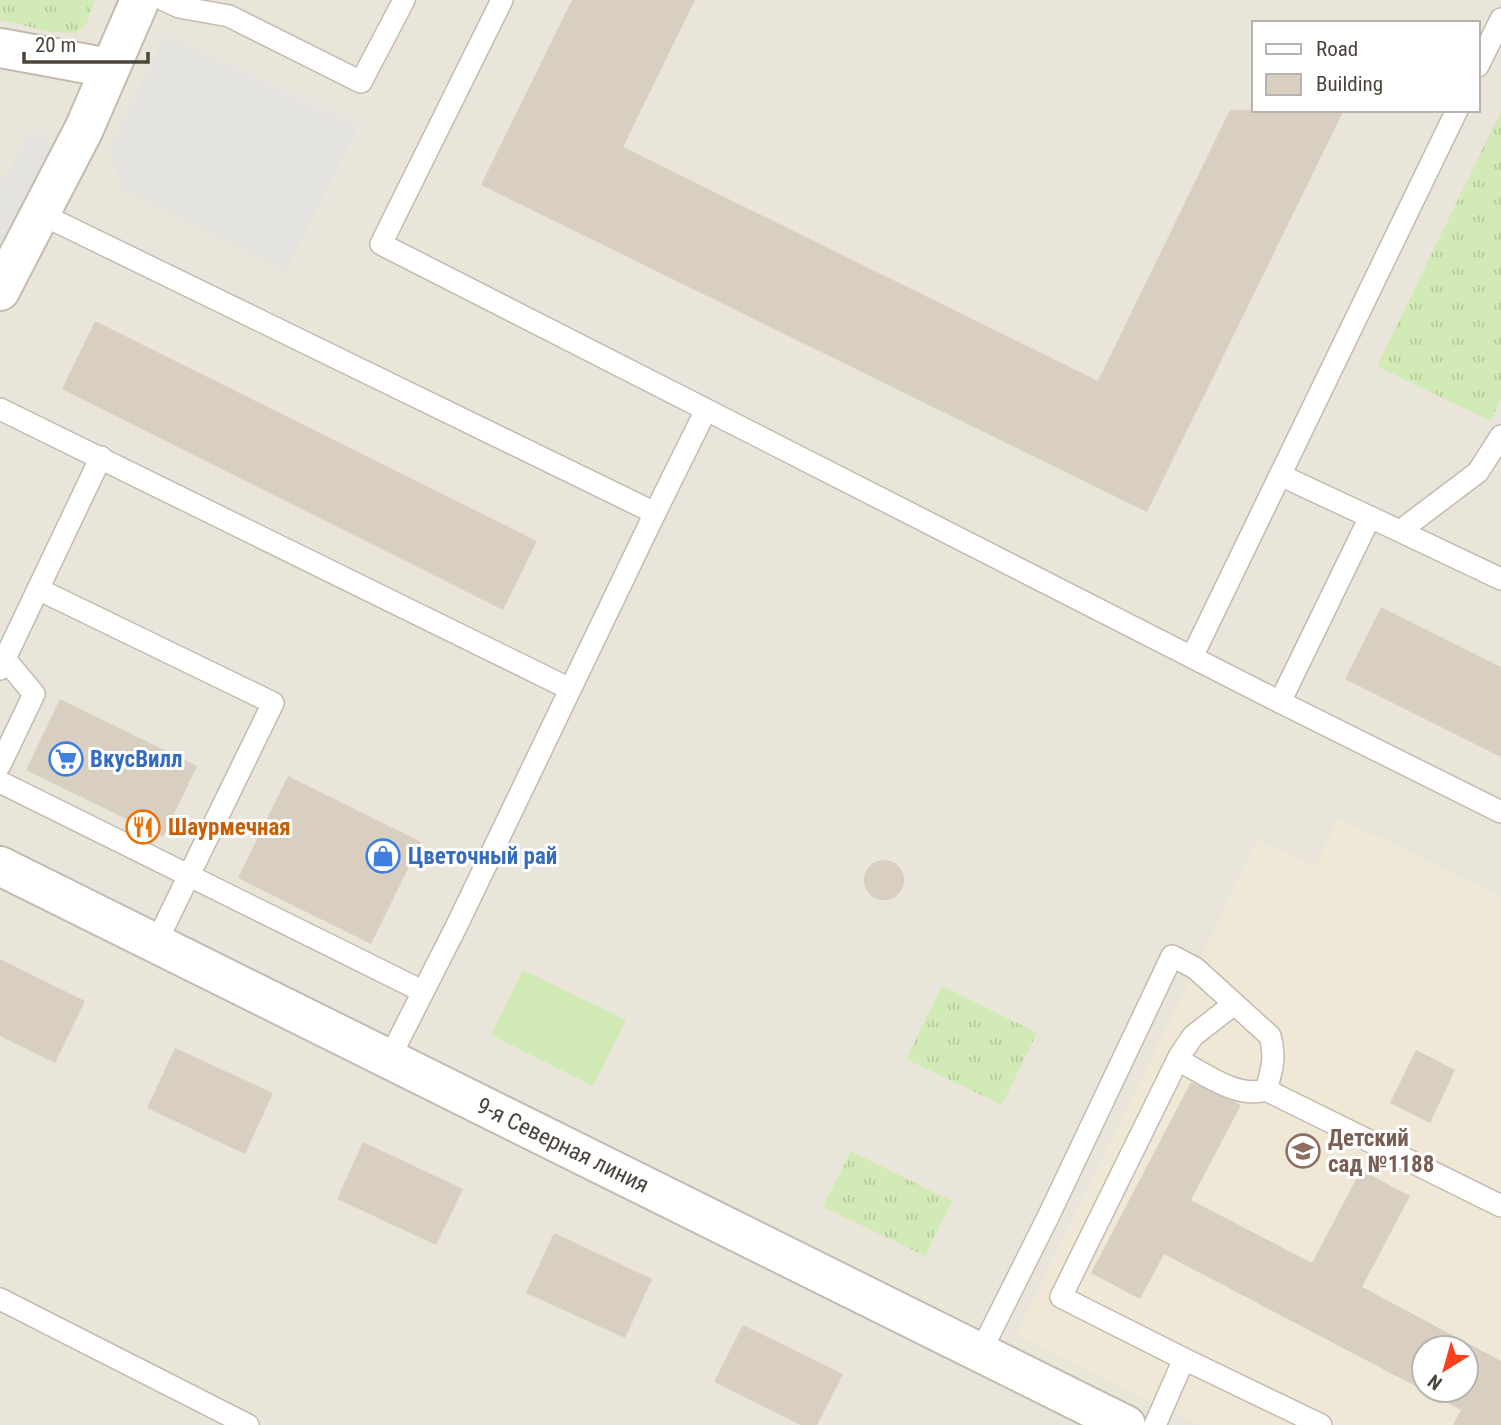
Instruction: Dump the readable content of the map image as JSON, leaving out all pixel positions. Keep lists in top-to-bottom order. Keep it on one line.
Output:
{"streets":{"street":["9-я Северная линия"]},"places":{"supermarket":["ВкусВилл"],"restaurant":["Шаурмечная"],"shop":["Цветочный рай"],"school or university":["Детский сад №1188"]},"legend":["Road","Building"],"scale_bar":"20 m","north":"bottom left"}
